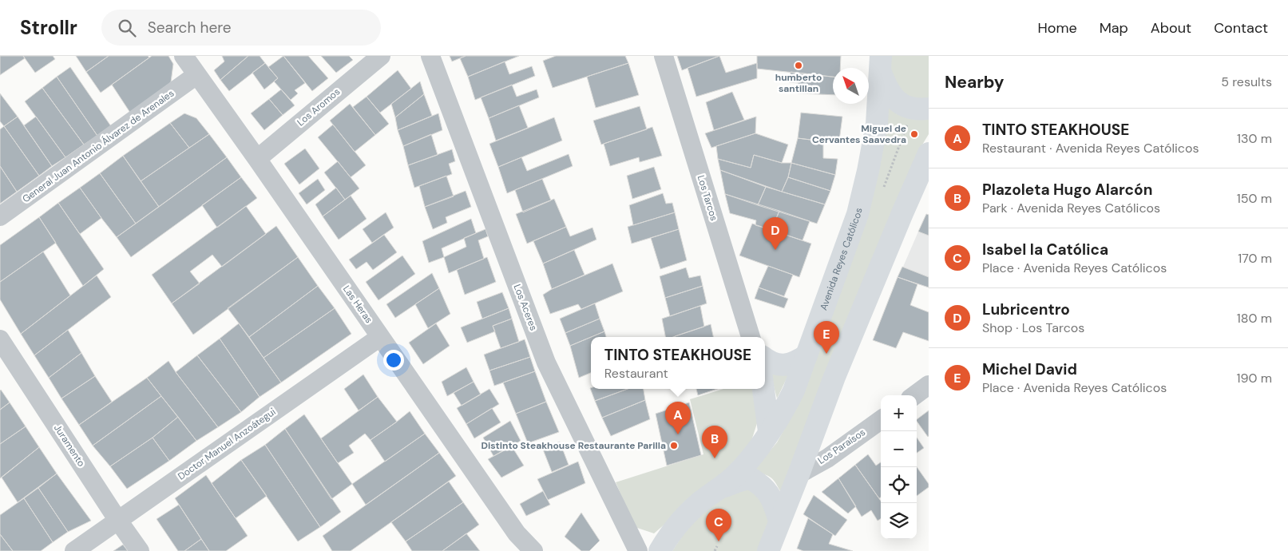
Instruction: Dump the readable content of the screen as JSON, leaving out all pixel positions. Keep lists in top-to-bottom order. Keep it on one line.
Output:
{"streets":{"main road":["Avenida Reyes Católicos"],"street":["Los Aromos","General Juan Antonio Álvarez de Arenales","Los Tarcos","Las Heras","Los Aceres","Doctor Manuel Anzoátegui","Juramento","Los Paraísos"]},"crossings":[["Los Aromos","Las Heras"],["General Juan Antonio Álvarez de Arenales","Las Heras"],["Las Heras","Doctor Manuel Anzoátegui"],["Doctor Manuel Anzoátegui","Juramento"]],"places":["humberto santillan","Miguel de Cervantes Saavedra","Distinto Steakhouse Restaurante Parilla"],"north":"top left","page":{"header":"Strollr","search":"Search here","nav":["Home","Map","About","Contact"],"heading":["Nearby","5 results"],"list":[{"mark":"A","name":"TINTO STEAKHOUSE","note":"Restaurant · Avenida Reyes Católicos","value":"130 m"},{"mark":"B","name":"Plazoleta Hugo Alarcón","note":"Park · Avenida Reyes Católicos","value":"150 m"},{"mark":"C","name":"Isabel la Católica","note":"Place · Avenida Reyes Católicos","value":"170 m"},{"mark":"D","name":"Lubricentro","note":"Shop · Los Tarcos","value":"180 m"},{"mark":"E","name":"Michel David","note":"Place · Avenida Reyes Católicos","value":"190 m"}],"pins":["D","E","A","B","C"],"popup":["TINTO STEAKHOUSE","Restaurant"],"map_buttons":["+","−"]}}
